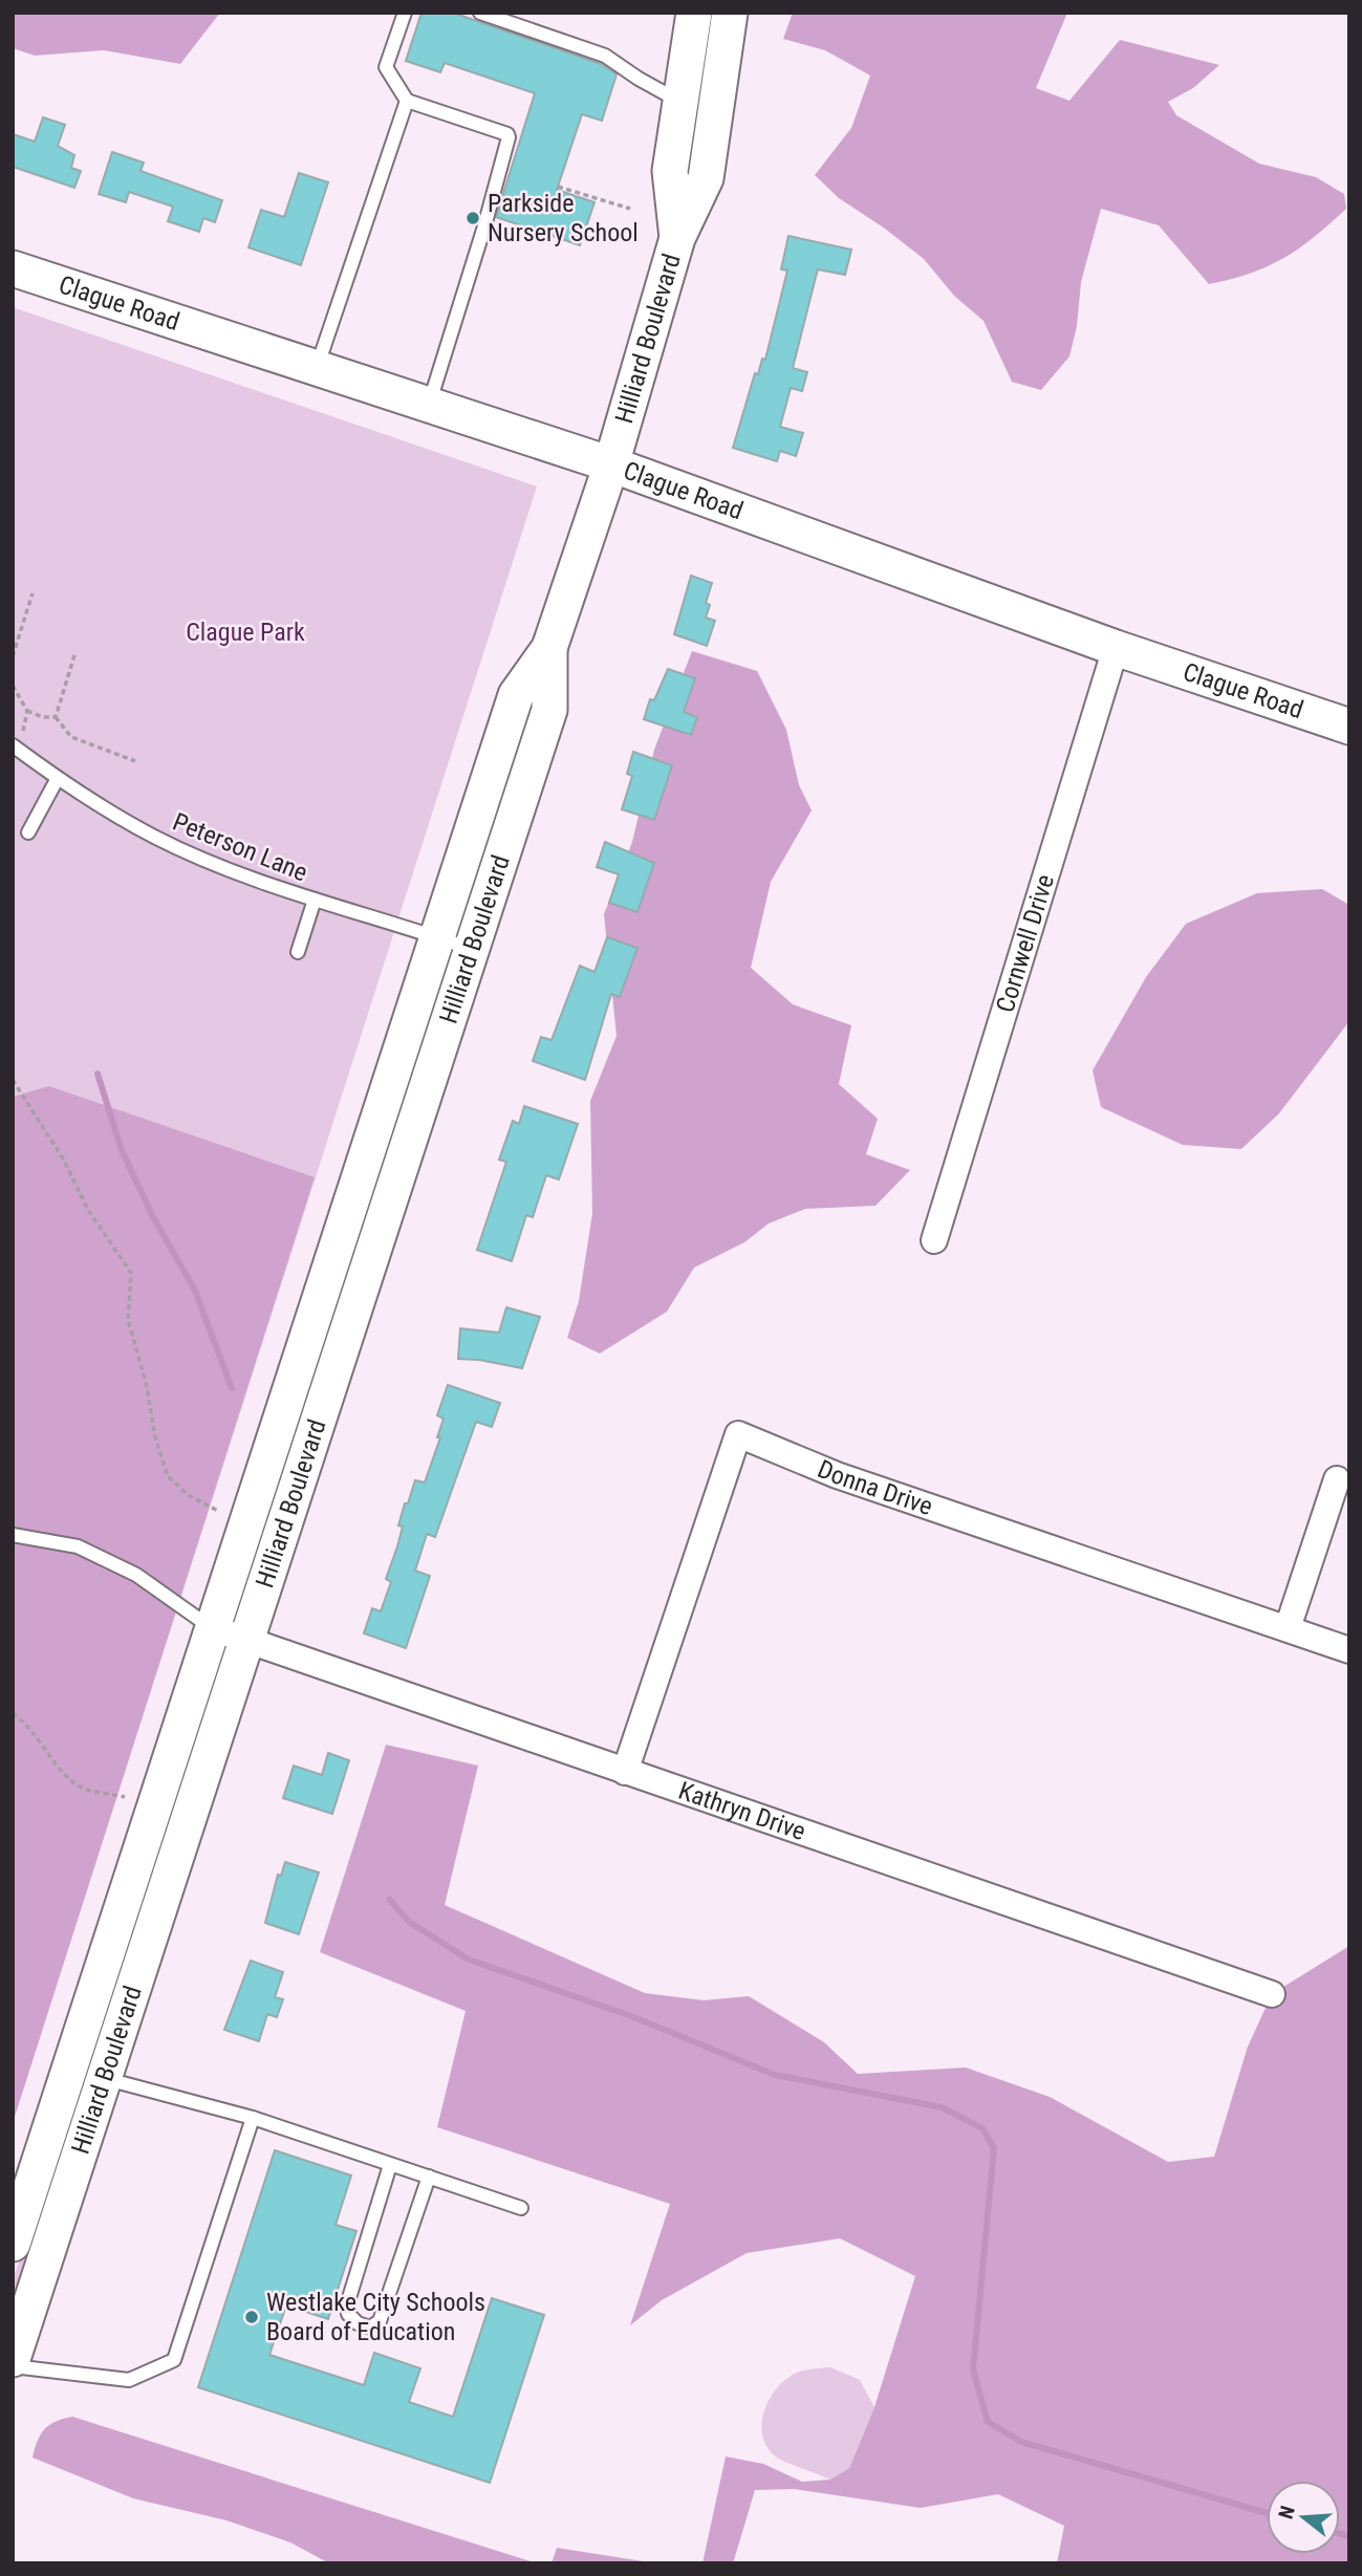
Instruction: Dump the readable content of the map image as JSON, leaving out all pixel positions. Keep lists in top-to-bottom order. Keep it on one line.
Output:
{"streets":{"main road":["Clague Road","Hilliard Boulevard"],"street":["Cornwell Drive","Donna Drive","Kathryn Drive"],"lane":["Peterson Lane"]},"crossings":[["Clague Road","Hilliard Boulevard"],["Clague Road","Cornwell Drive"],["Hilliard Boulevard","Peterson Lane"],["Hilliard Boulevard","Kathryn Drive"],["Donna Drive","Kathryn Drive"]],"parks":["Clague Park"],"places":["Parkside Nursery School","Westlake City Schools Board of Education"],"north":"left"}
